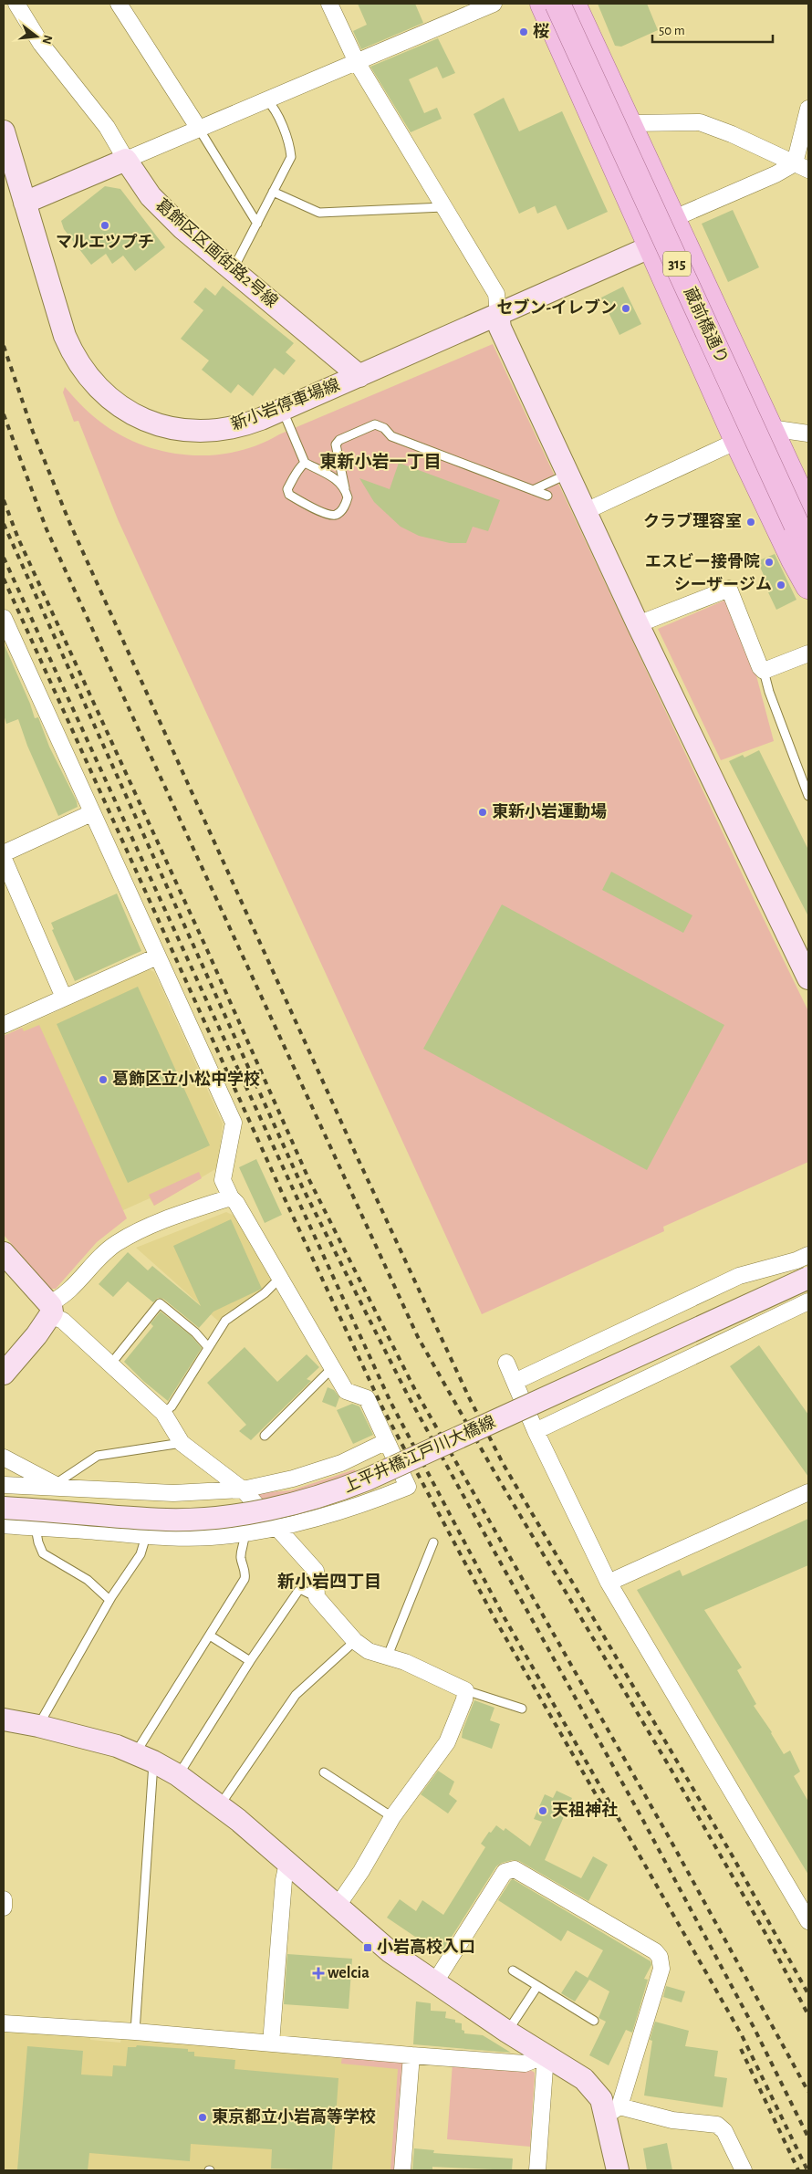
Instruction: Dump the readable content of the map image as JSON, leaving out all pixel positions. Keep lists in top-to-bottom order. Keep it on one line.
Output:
{"streets":{"main road":["315","蔵前橋通り"],"street":["葛飾区区画街路2号線","新小岩停車場線","上平井橋江戸川大橋線"]},"crossings":[["葛飾区区画街路2号線","新小岩停車場線"]],"districts":["東新小岩一丁目","新小岩四丁目"],"places":{"other":["桜","マルエツプチ","セブン-イレブン","クラブ理容室","エスビー接骨院","シーザージム","東新小岩運動場","葛飾区立小松中学校","天祖神社","東京都立小岩高等学校"],"transit":["小岩高校入口"],"health":["welcia"]},"scale_bar":"50 m","north":"right"}
